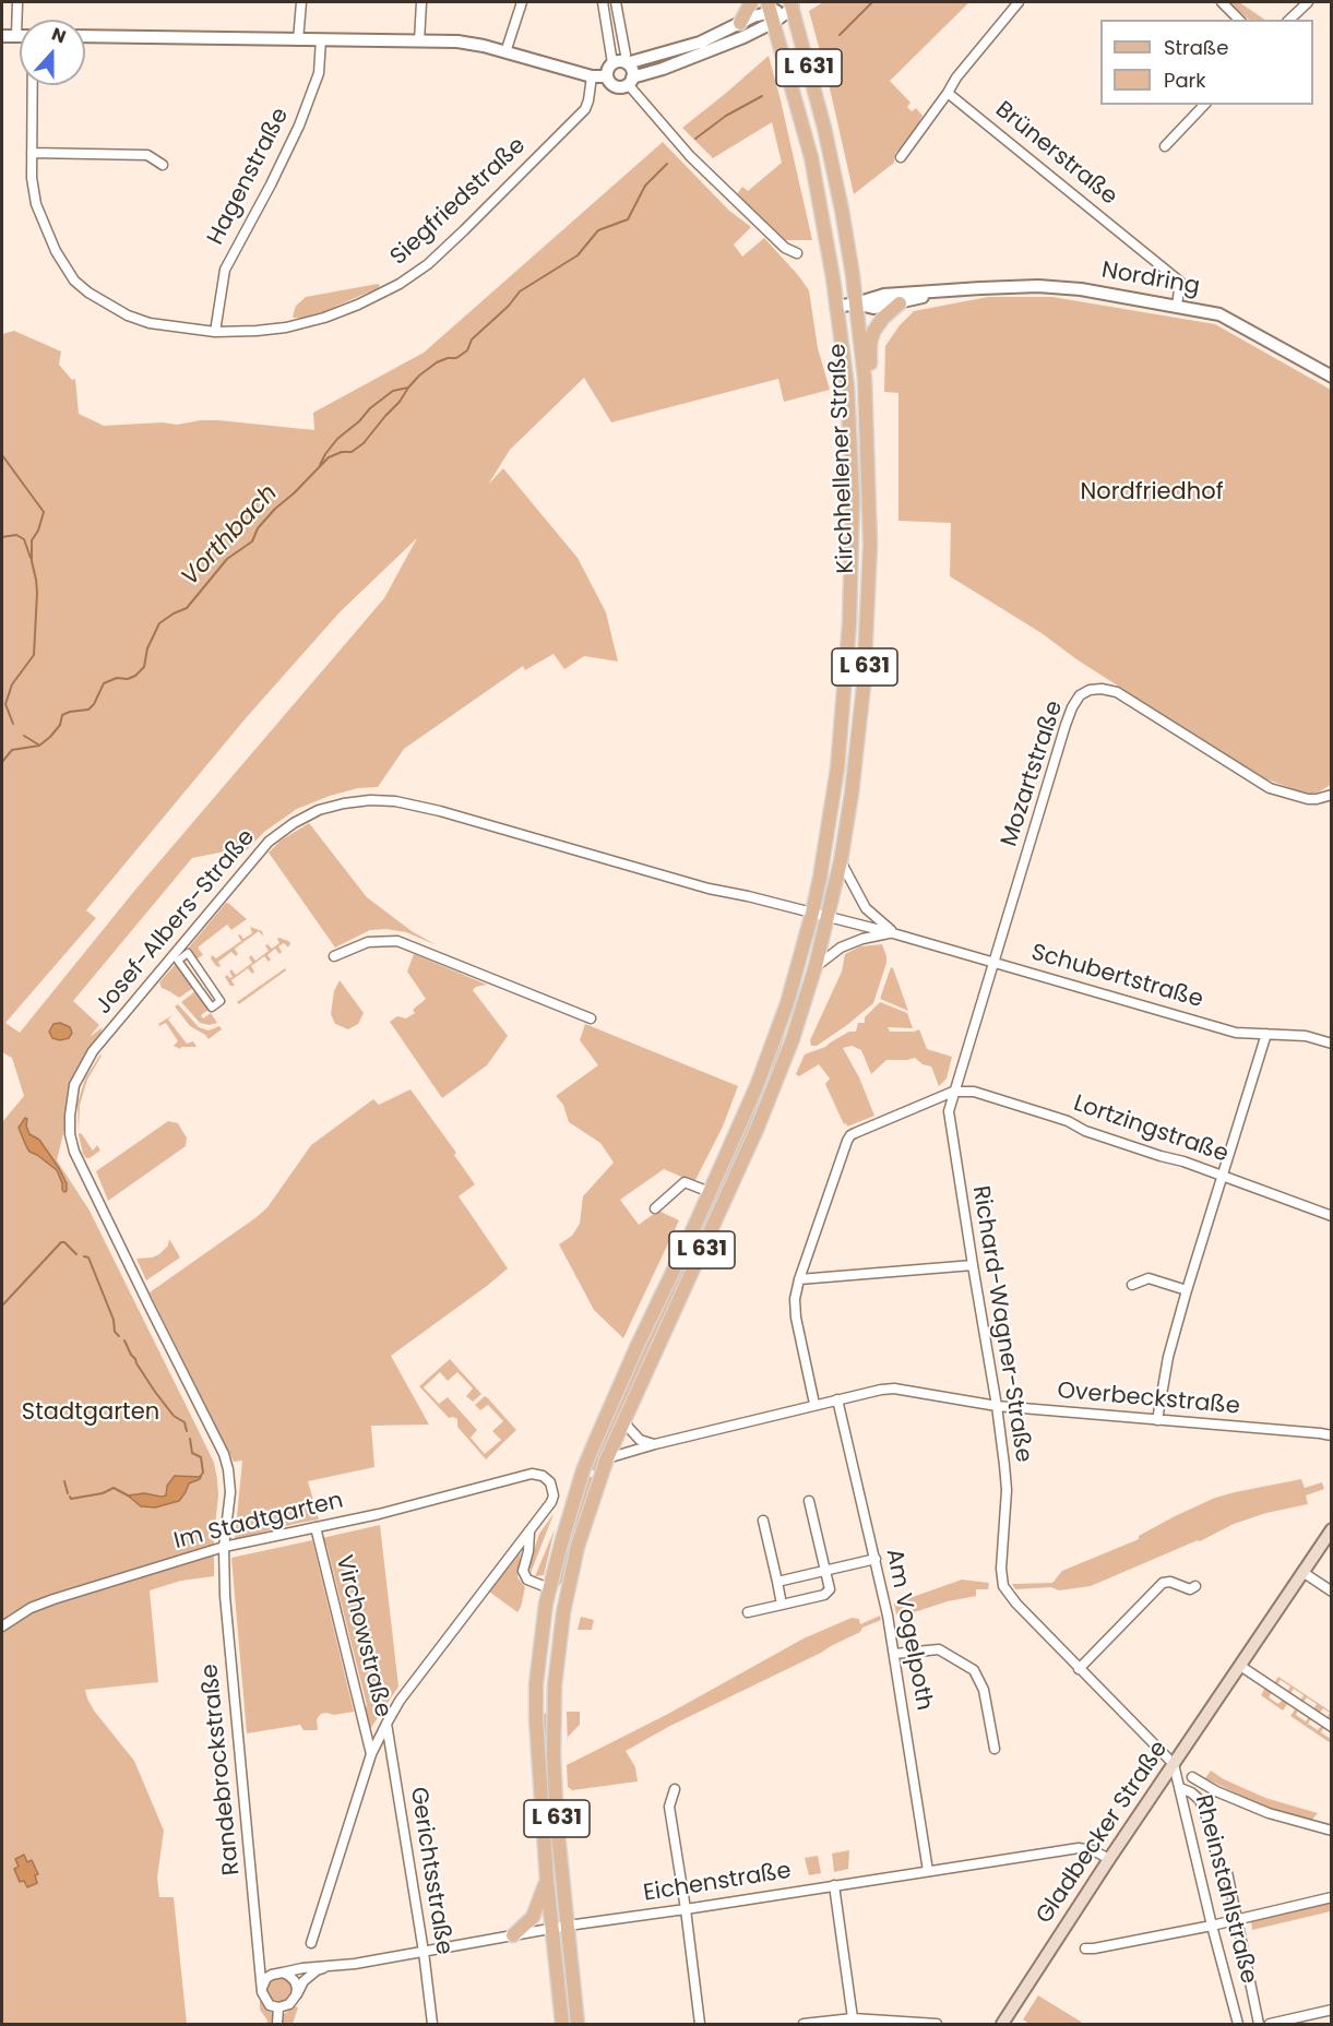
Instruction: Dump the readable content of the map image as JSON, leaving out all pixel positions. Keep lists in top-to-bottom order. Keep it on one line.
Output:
{"streets":{"main road":["L 631","Kirchhellener Straße","Gladbecker Straße"],"street":["Brünerstraße","Hagenstraße","Siegfriedstraße","Nordring","Mozartstraße","Josef-Albers-Straße","Schubertstraße","Lortzingstraße","Richard-Wagner-Straße","Overbeckstraße","Im Stadtgarten","Am Vogelpoth","Virchowstraße","Randebrockstraße","Gerichtsstraße","Eichenstraße","Rheinstahlstraße"]},"crossings":[["L 631","Kirchhellener Straße"],["L 631","Overbeckstraße"],["L 631","Eichenstraße"],["Brünerstraße","Nordring"],["Hagenstraße","Siegfriedstraße"],["Nordring","Kirchhellener Straße"],["Kirchhellener Straße","Josef-Albers-Straße"],["Kirchhellener Straße","Schubertstraße"],["Kirchhellener Straße","Overbeckstraße"],["Mozartstraße","Schubertstraße"],["Mozartstraße","Richard-Wagner-Straße"],["Josef-Albers-Straße","Im Stadtgarten"],["Josef-Albers-Straße","Randebrockstraße"],["Schubertstraße","Richard-Wagner-Straße"],["Lortzingstraße","Richard-Wagner-Straße"],["Richard-Wagner-Straße","Overbeckstraße"],["Richard-Wagner-Straße","Gladbecker Straße"],["Richard-Wagner-Straße","Rheinstahlstraße"],["Overbeckstraße","Am Vogelpoth"],["Im Stadtgarten","Virchowstraße"],["Im Stadtgarten","Randebrockstraße"],["Am Vogelpoth","Eichenstraße"],["Randebrockstraße","Eichenstraße"],["Gladbecker Straße","Eichenstraße"],["Gladbecker Straße","Rheinstahlstraße"],["Gerichtsstraße","Eichenstraße"]],"water":["Vorthbach"],"parks":["Nordfriedhof","Stadtgarten"],"legend":["Straße","Park"],"north":"top"}
